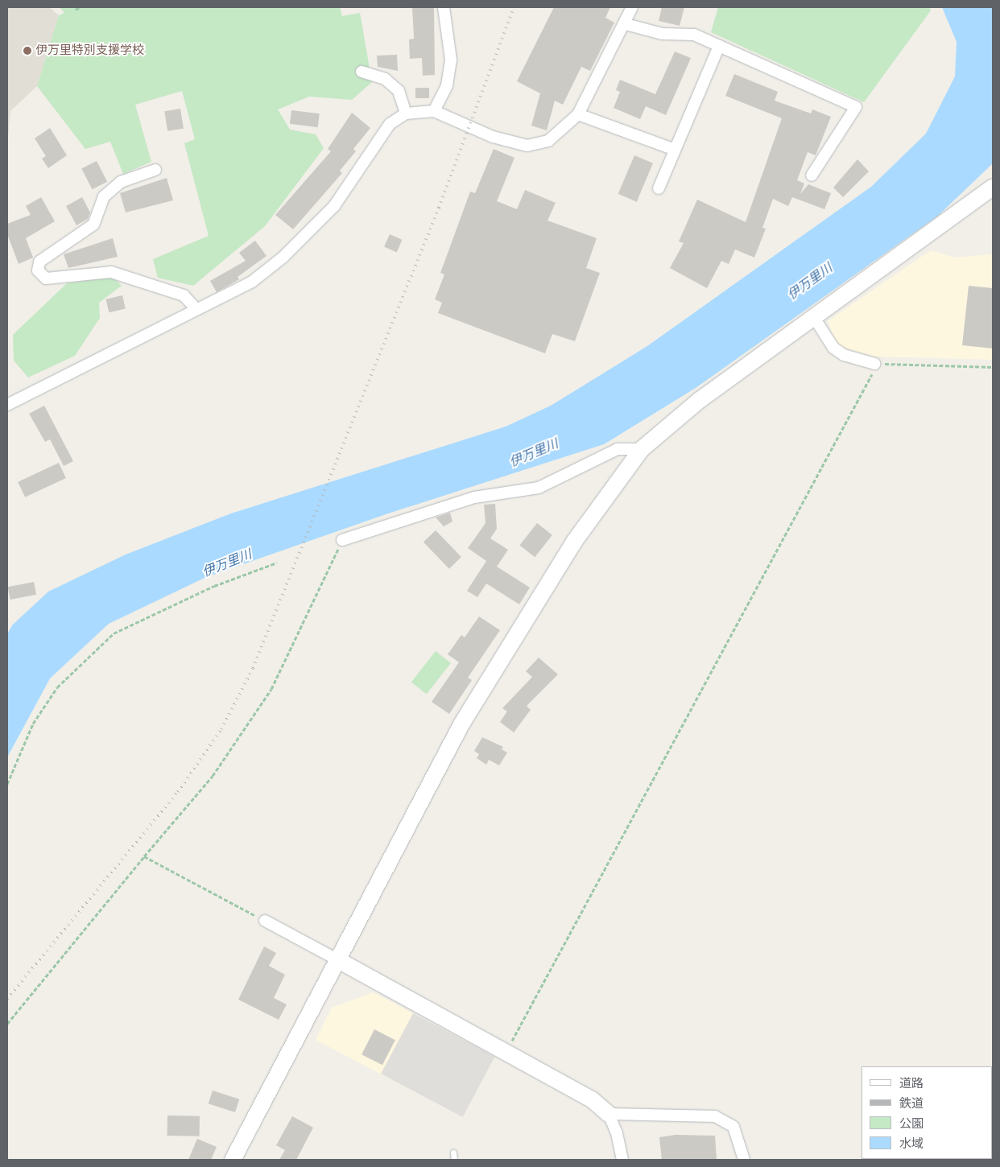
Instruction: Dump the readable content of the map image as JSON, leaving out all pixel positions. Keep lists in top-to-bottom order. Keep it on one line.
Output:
{"water":["伊万里川"],"places":["伊万里特別支援学校"],"legend":["道路","鉄道","公園","水域"]}
